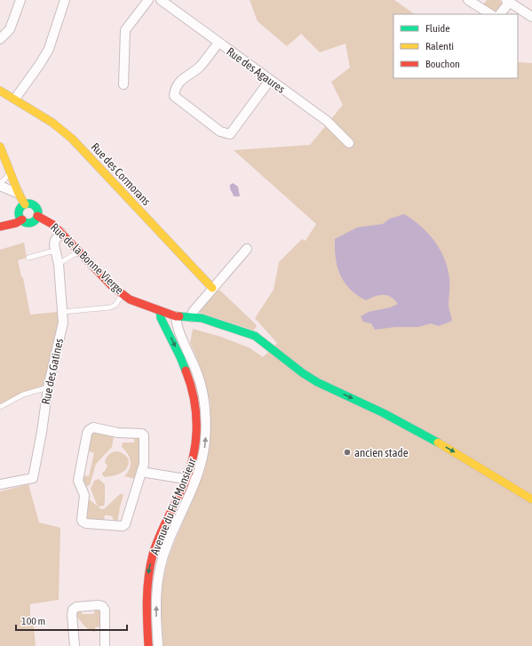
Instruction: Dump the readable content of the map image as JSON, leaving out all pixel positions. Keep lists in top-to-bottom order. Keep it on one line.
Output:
{"streets":{"street":["Rue des Agaures","Rue des Cormorans","Rue de la Bonne Vierge","Rue des Gatines","Avenue du Fief Monsieur"]},"crossings":[["Rue de la Bonne Vierge","Avenue du Fief Monsieur"]],"one_way":["Rue de la Bonne Vierge"],"places":["ancien stade"],"legend":["Fluide","Ralenti","Bouchon"],"scale_bar":"100 m"}
